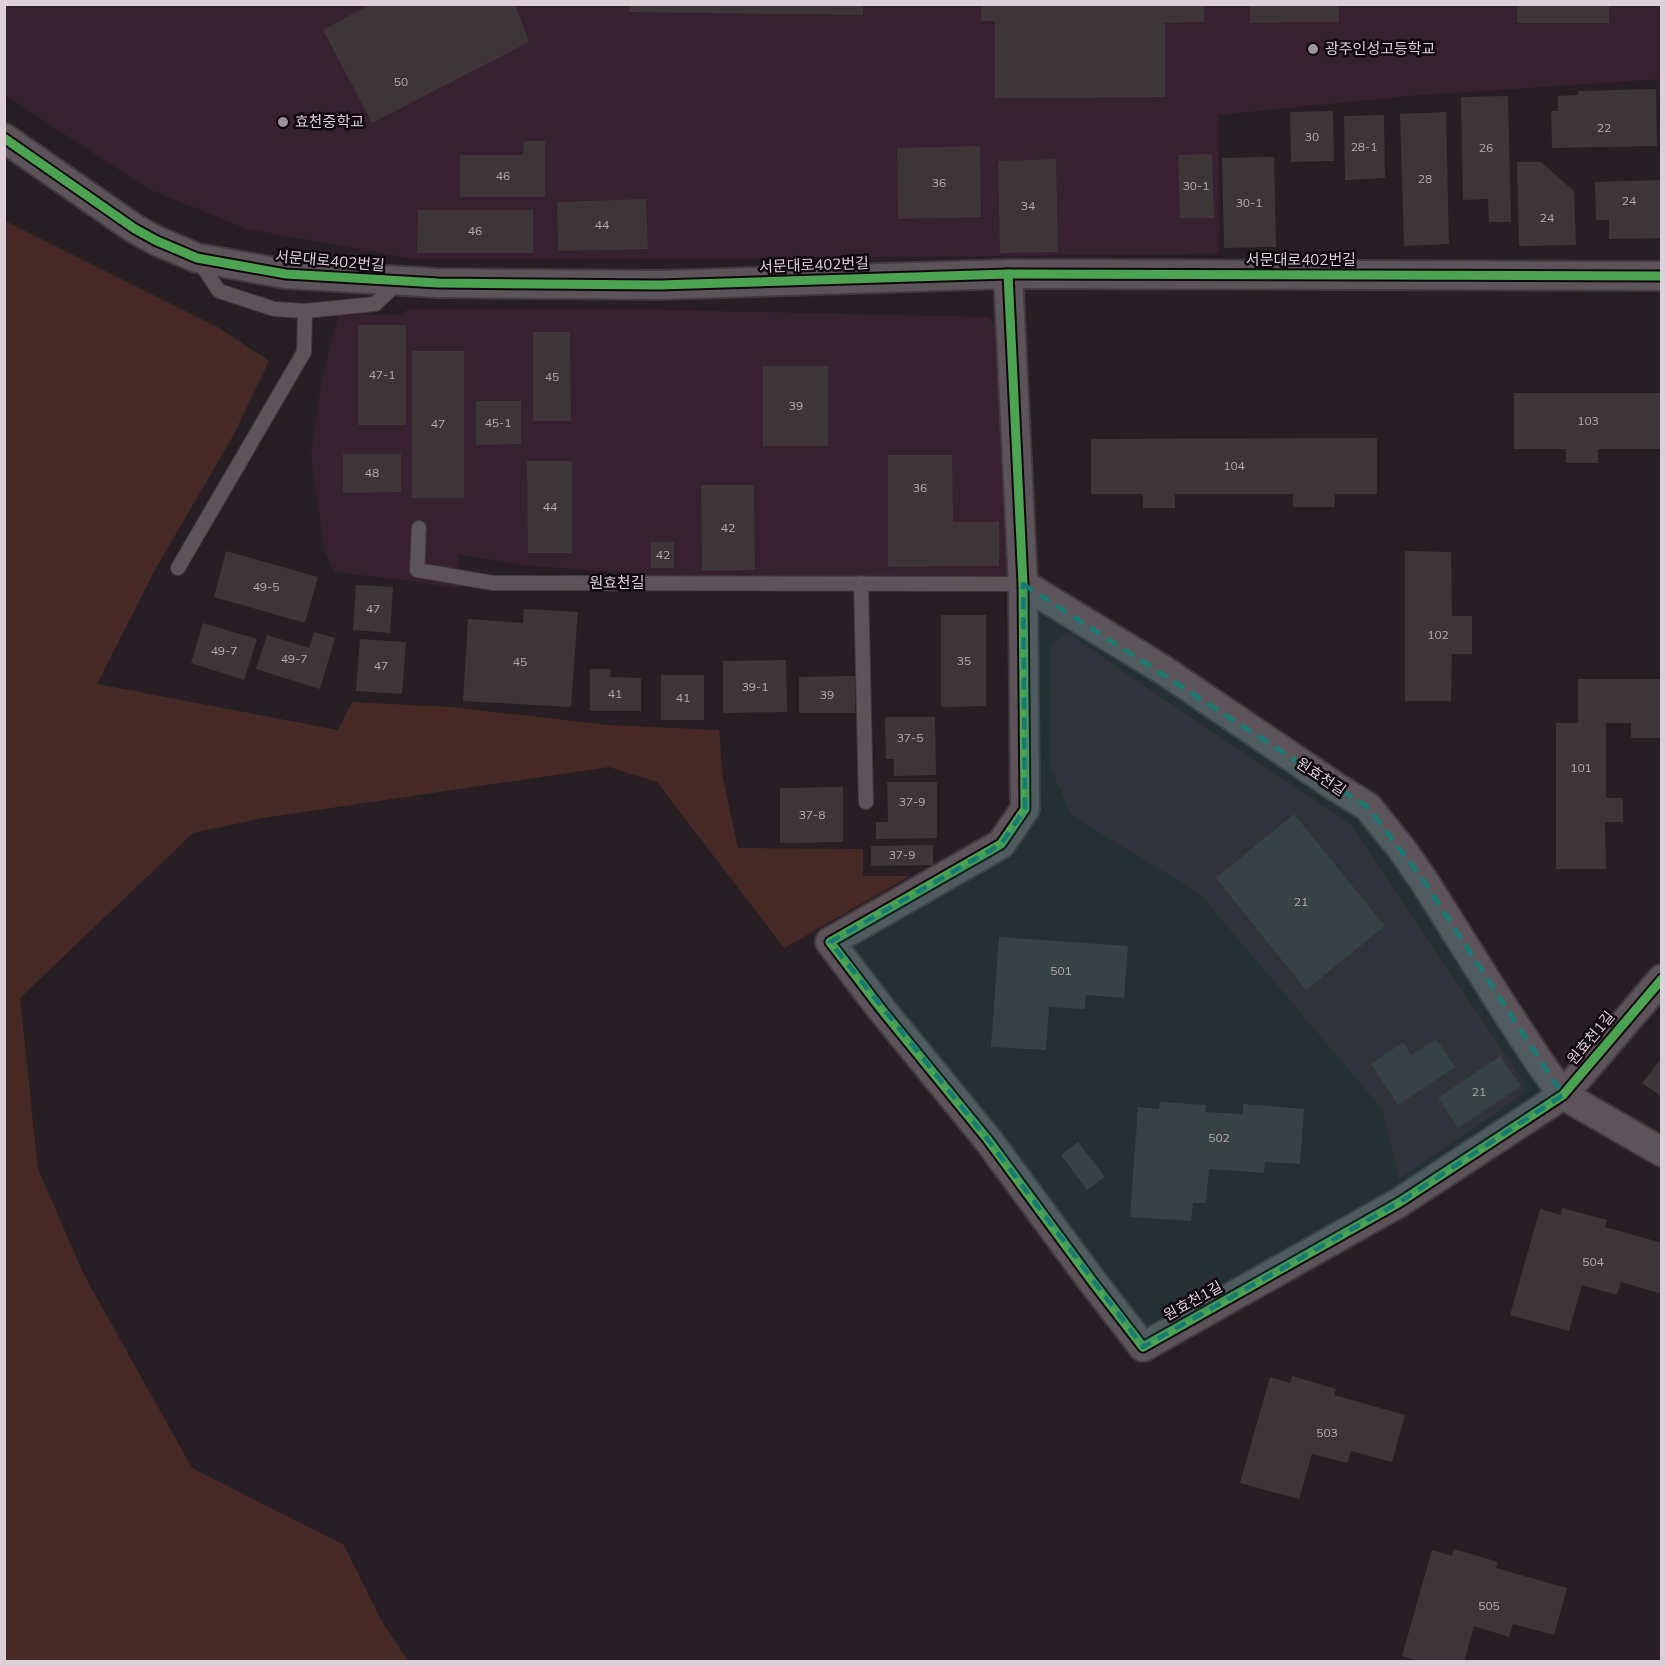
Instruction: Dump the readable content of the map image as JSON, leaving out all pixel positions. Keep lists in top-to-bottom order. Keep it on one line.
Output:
{"streets":{"street":["서문대로402번길","원효천길","원효천1길"]},"crossings":[["원효천길","원효천1길"]],"places":["광주인성고등학교","효천중학교"],"house_numbers":["50","22","30","28-1","26","46","28","36","30-1","24","30-1","34","24","44","46","47-1","45","39","103","45-1","47","104","48","36","44","42","42","49-5","47","102","49-7","49-7","35","45","47","39-1","41","39","41","37-5","101","37-9","37-8","37-9","21","501","21","502","504","503","505"]}
